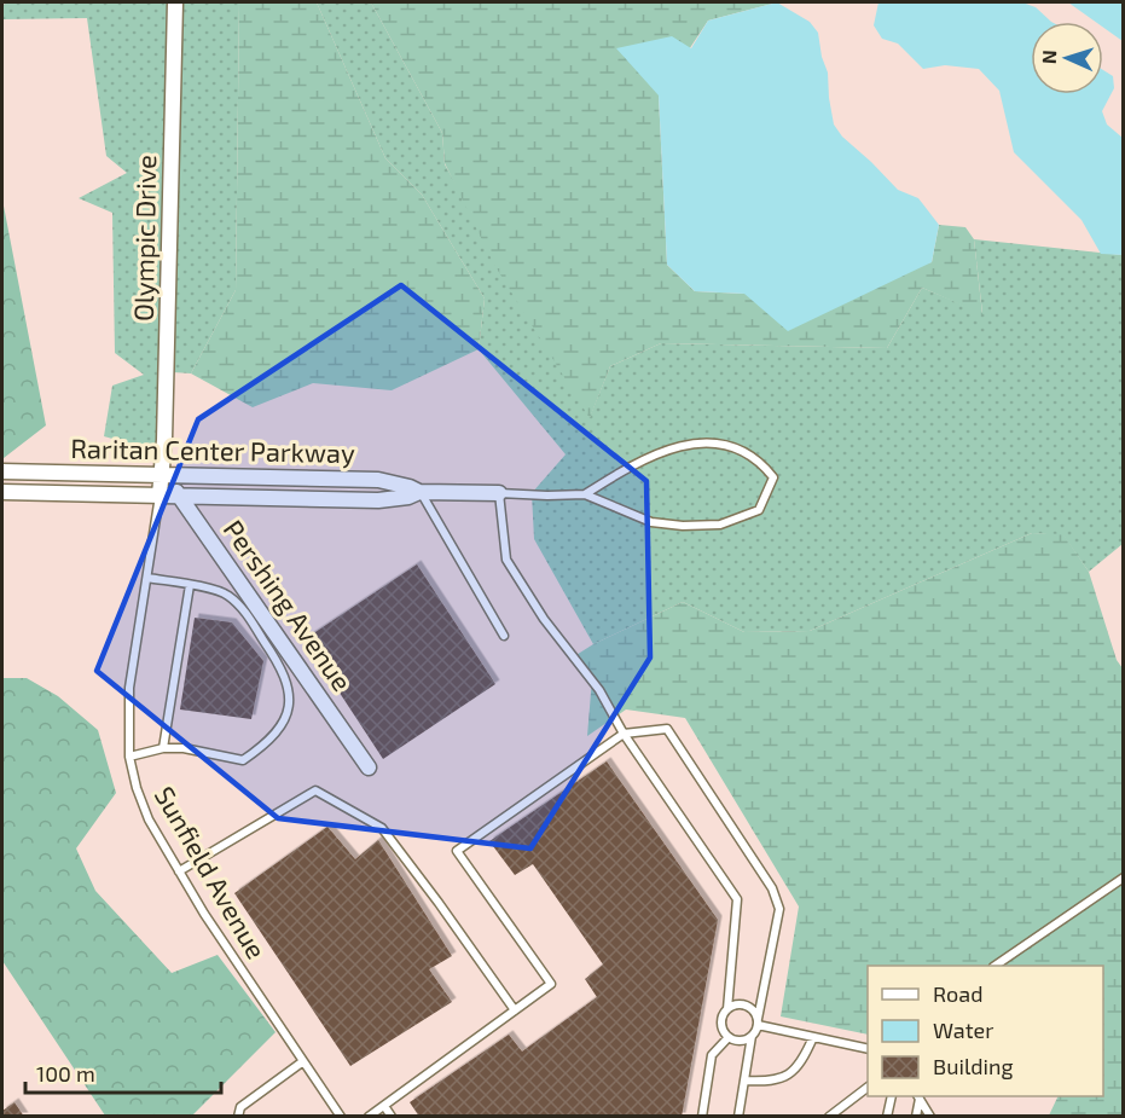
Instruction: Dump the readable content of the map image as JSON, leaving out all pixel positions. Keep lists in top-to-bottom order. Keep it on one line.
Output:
{"streets":{"street":["Olympic Drive","Raritan Center Parkway","Pershing Avenue"],"lane":["Sunfield Avenue"]},"crossings":[["Olympic Drive","Raritan Center Parkway"],["Olympic Drive","Pershing Avenue"],["Olympic Drive","Sunfield Avenue"],["Raritan Center Parkway","Pershing Avenue"],["Raritan Center Parkway","Sunfield Avenue"]],"legend":["Road","Water","Building"],"scale_bar":"100 m","north":"left"}
